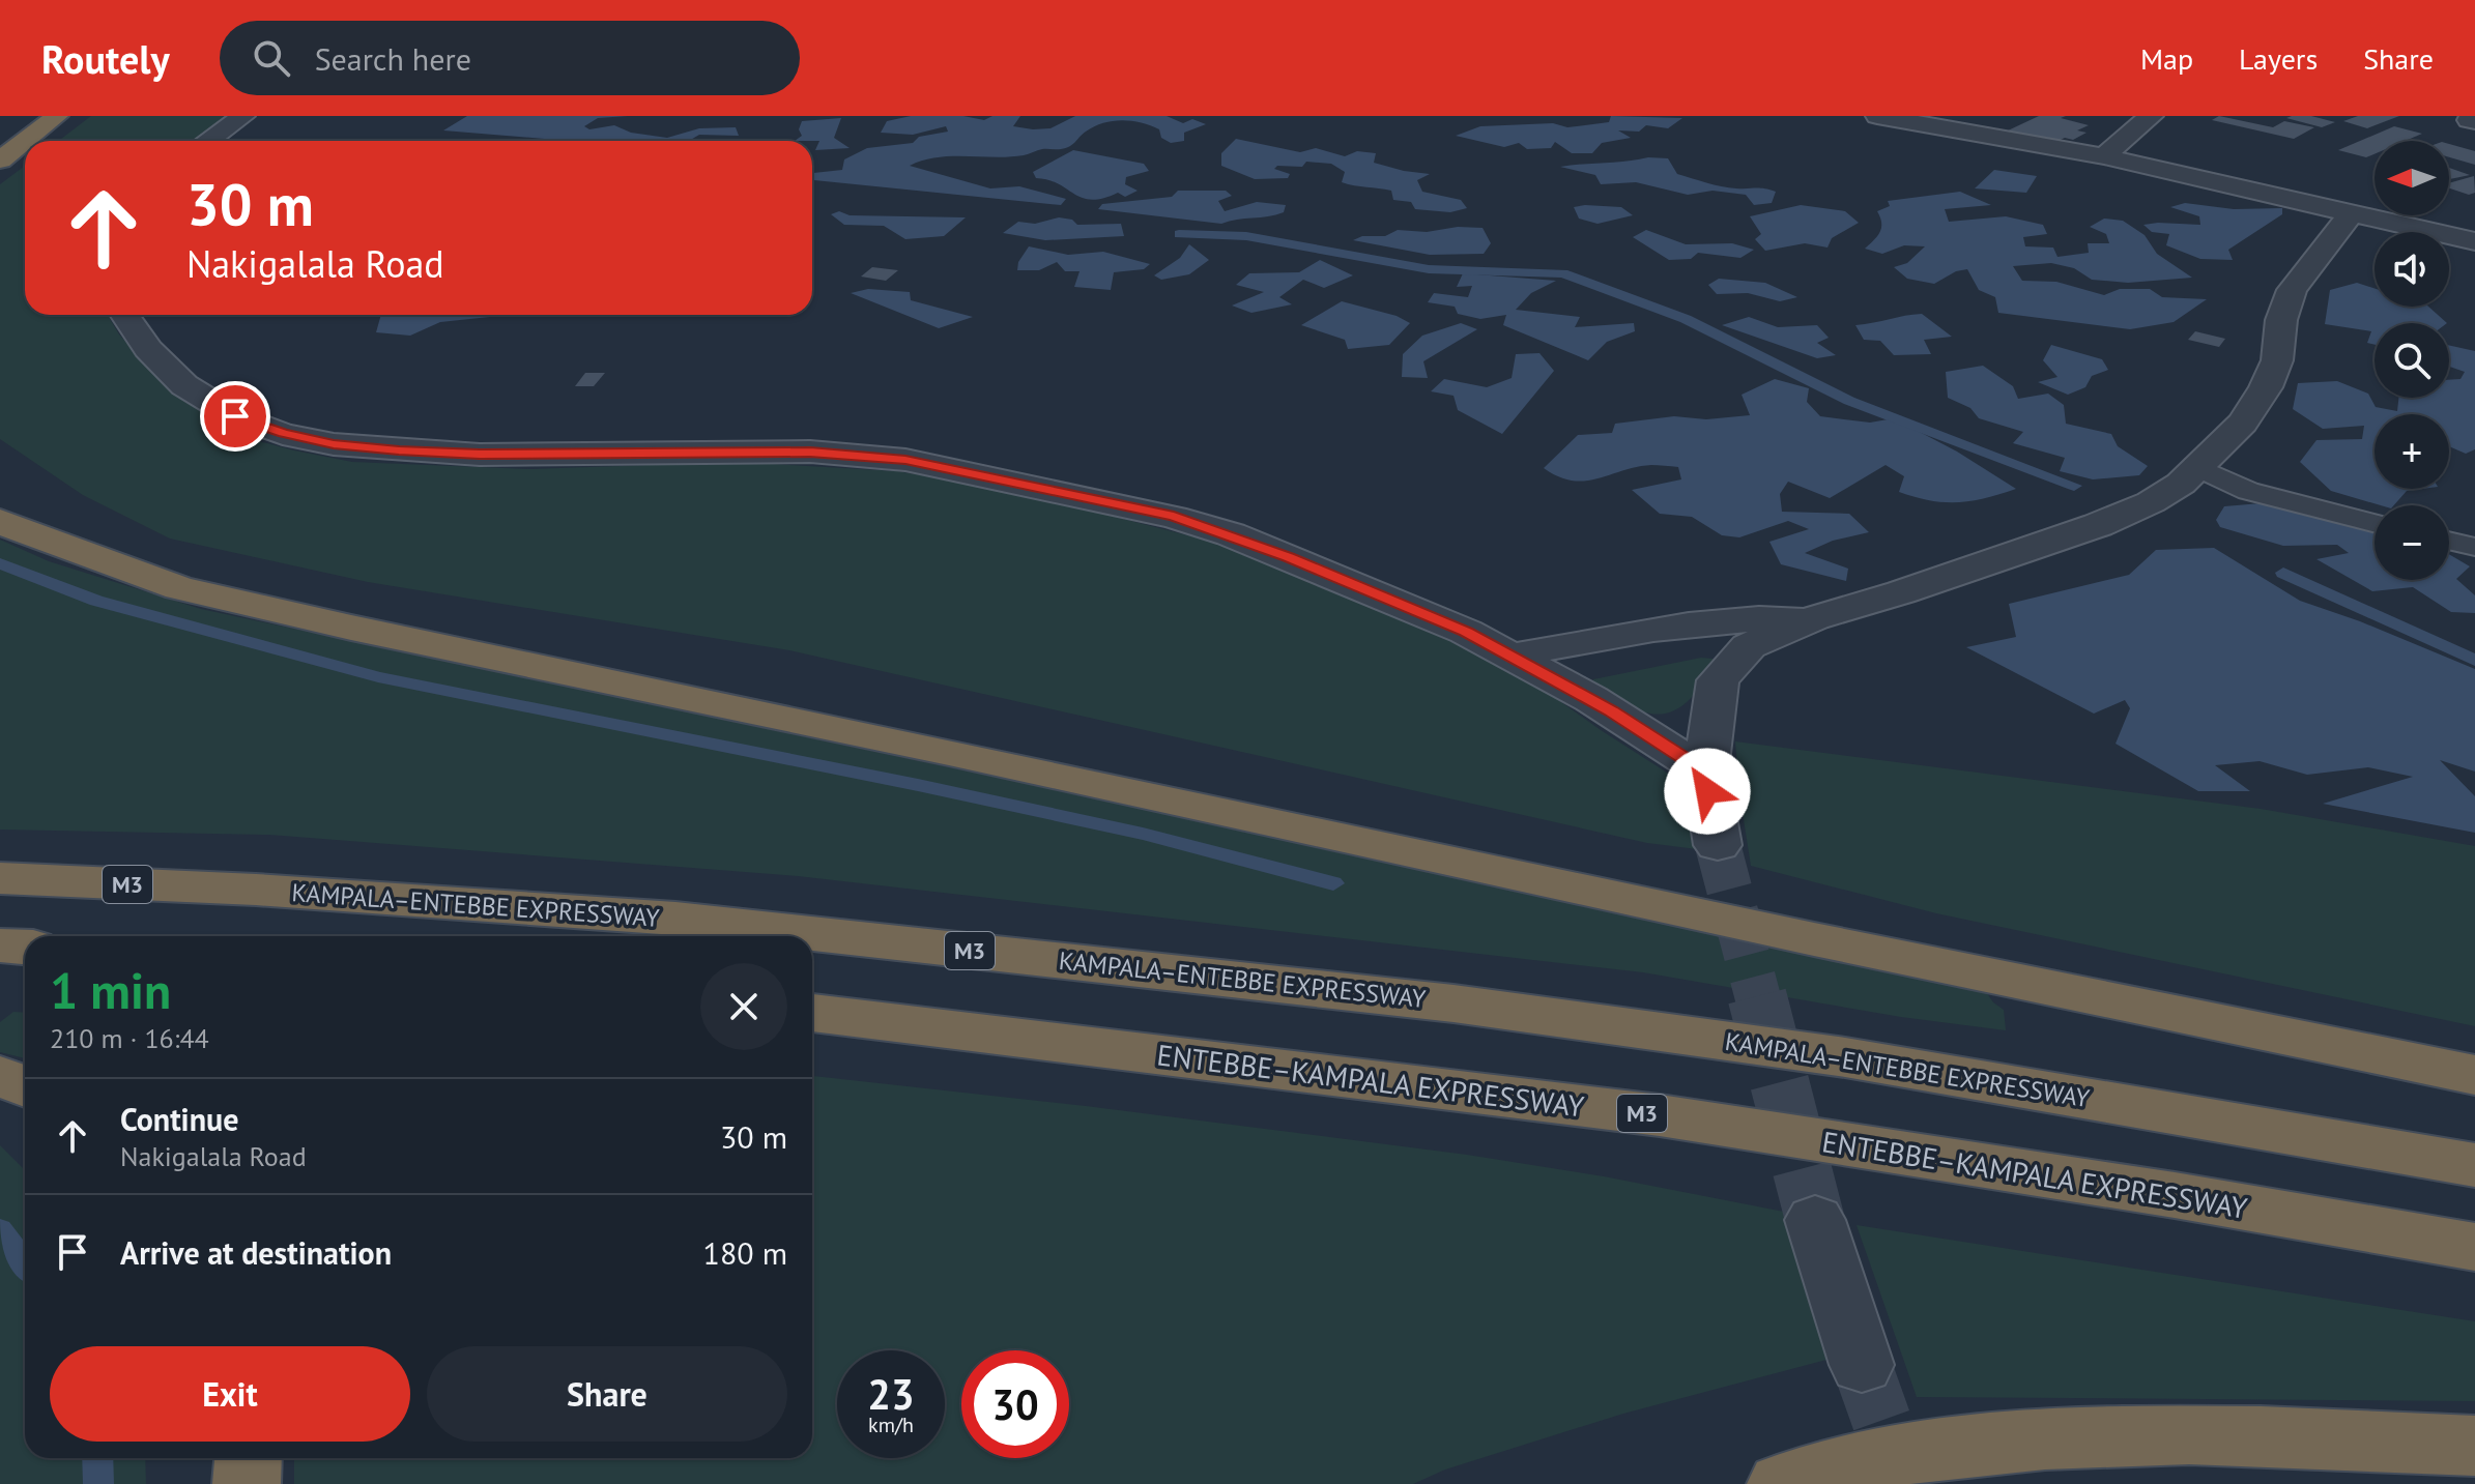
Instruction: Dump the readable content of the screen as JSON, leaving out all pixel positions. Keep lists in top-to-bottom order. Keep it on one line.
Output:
{"streets":{"highway":["M3","KAMPALA–ENTEBBE EXPRESSWAY","ENTEBBE–KAMPALA EXPRESSWAY"]},"north":"left","page":{"header":"Routely","search":"Search here","nav":["Map","Layers","Share"],"map_buttons":["+","−"],"turn":["30 m","Nakigalala Road"],"heading":["1 min","210 m · 16:44"],"list":[{"name":"Continue","note":"Nakigalala Road","value":"30 m"},{"name":"Arrive at destination","value":"180 m"}],"buttons":["Exit","Share"],"speed":"23 km/h","limit":"30"}}
